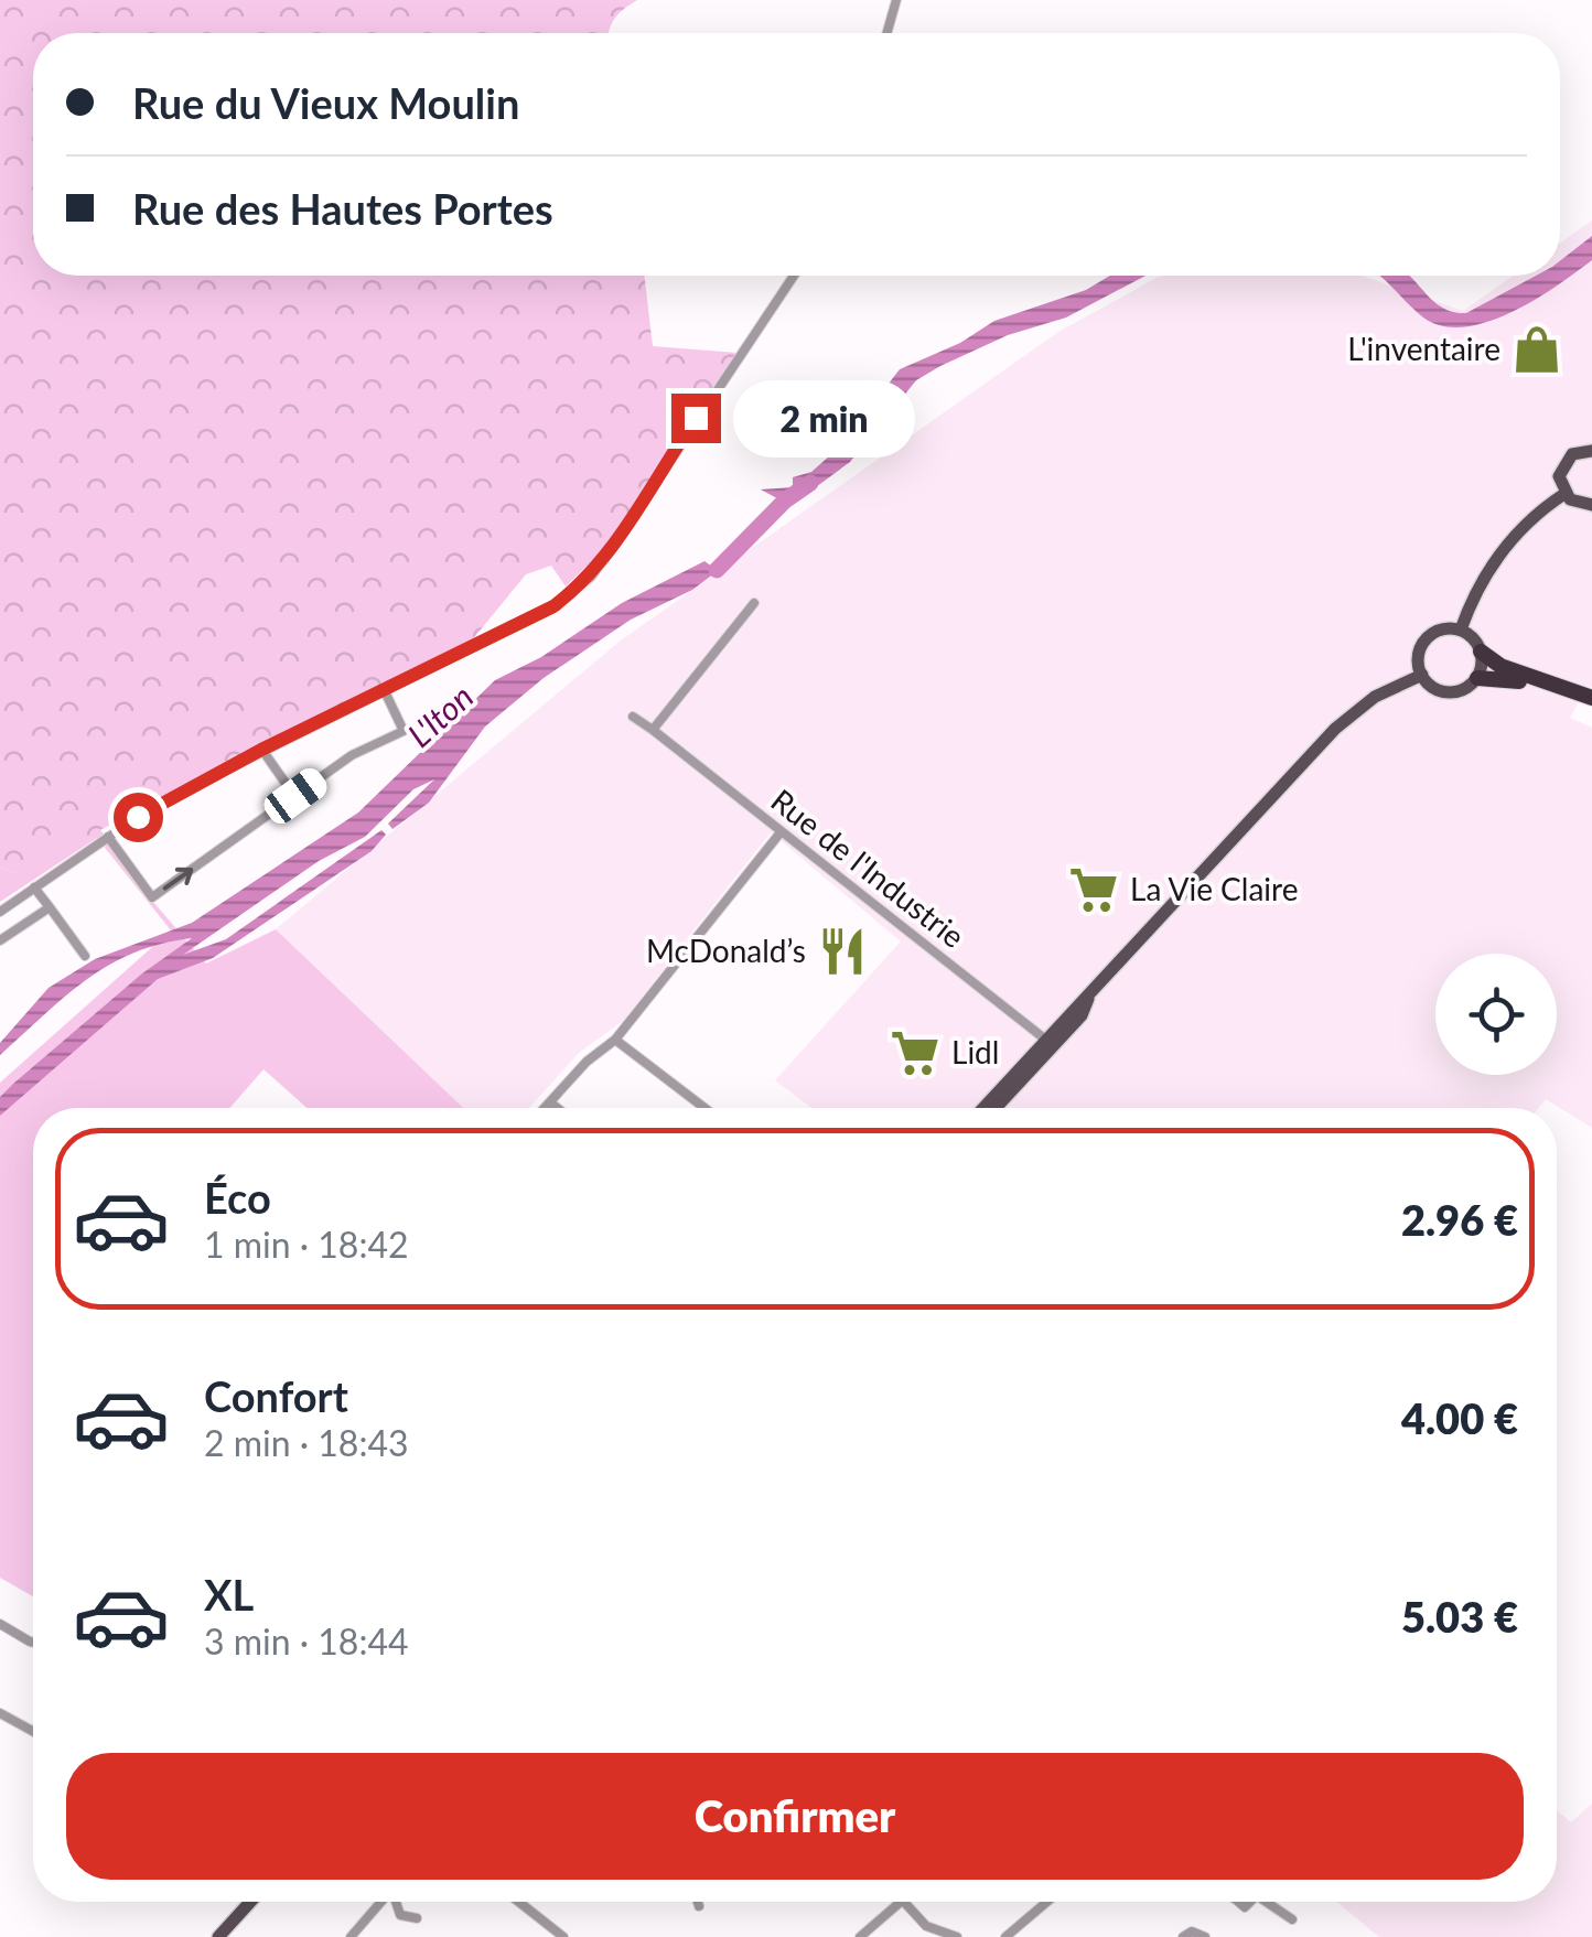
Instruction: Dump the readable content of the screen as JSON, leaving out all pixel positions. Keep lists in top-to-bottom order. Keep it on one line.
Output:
{"streets":{"street":["Rue de l'Industrie"]},"water":["L'Iton"],"places":{"shop":["L'inventaire"],"supermarket":["La Vie Claire","Lidl"],"restaurant":["McDonald’s"]},"page":{"banner":["Rue du Vieux Moulin","Rue des Hautes Portes"],"bubble":"2 min","list":[{"name":"Éco","note":"1 min · 18:42","value":"2.96 €"},{"name":"Confort","note":"2 min · 18:43","value":"4.00 €"},{"name":"XL","note":"3 min · 18:44","value":"5.03 €"}],"buttons":"Confirmer"}}
